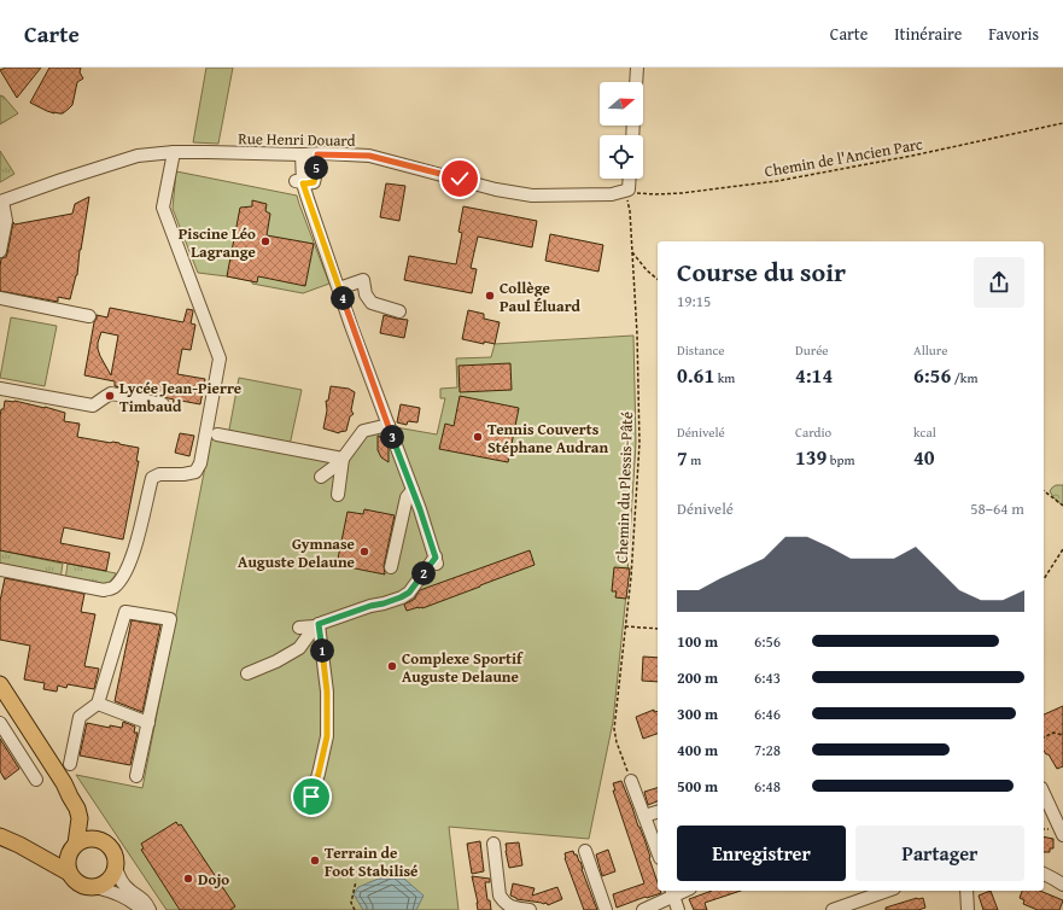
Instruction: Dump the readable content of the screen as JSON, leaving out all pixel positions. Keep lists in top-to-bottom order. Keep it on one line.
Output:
{"streets":{"street":["Rue Henri Douard"],"path":["Chemin de l'Ancien Parc","Chemin du Plessis-Pâté"]},"crossings":[["Rue Henri Douard","Chemin de l'Ancien Parc"],["Rue Henri Douard","Chemin du Plessis-Pâté"],["Chemin de l'Ancien Parc","Chemin du Plessis-Pâté"]],"places":["Piscine Léo Lagrange","Collège Paul Éluard","Lycée Jean-Pierre Timbaud","Tennis Couverts Stéphane Audran","Gymnase Auguste Delaune","Complexe Sportif Auguste Delaune","Terrain de Foot Stabilisé","Dojo"],"north":"right","page":{"header":"Carte","nav":["Carte","Itinéraire","Favoris"],"pins":["5","4","3","2","1"],"heading":["Course du soir","19:15"],"stats":[["Distance","0.61 km"],["Durée","4:14"],["Allure","6:56 /km"],["Dénivelé","7 m"],["Cardio","139 bpm"],["kcal","40"]],"chart":["Dénivelé","58–64 m"],"list":[{"name":"100 m","note":"6:56"},{"name":"200 m","note":"6:43"},{"name":"300 m","note":"6:46"},{"name":"400 m","note":"7:28"},{"name":"500 m","note":"6:48"}],"buttons":["Enregistrer","Partager"]}}
